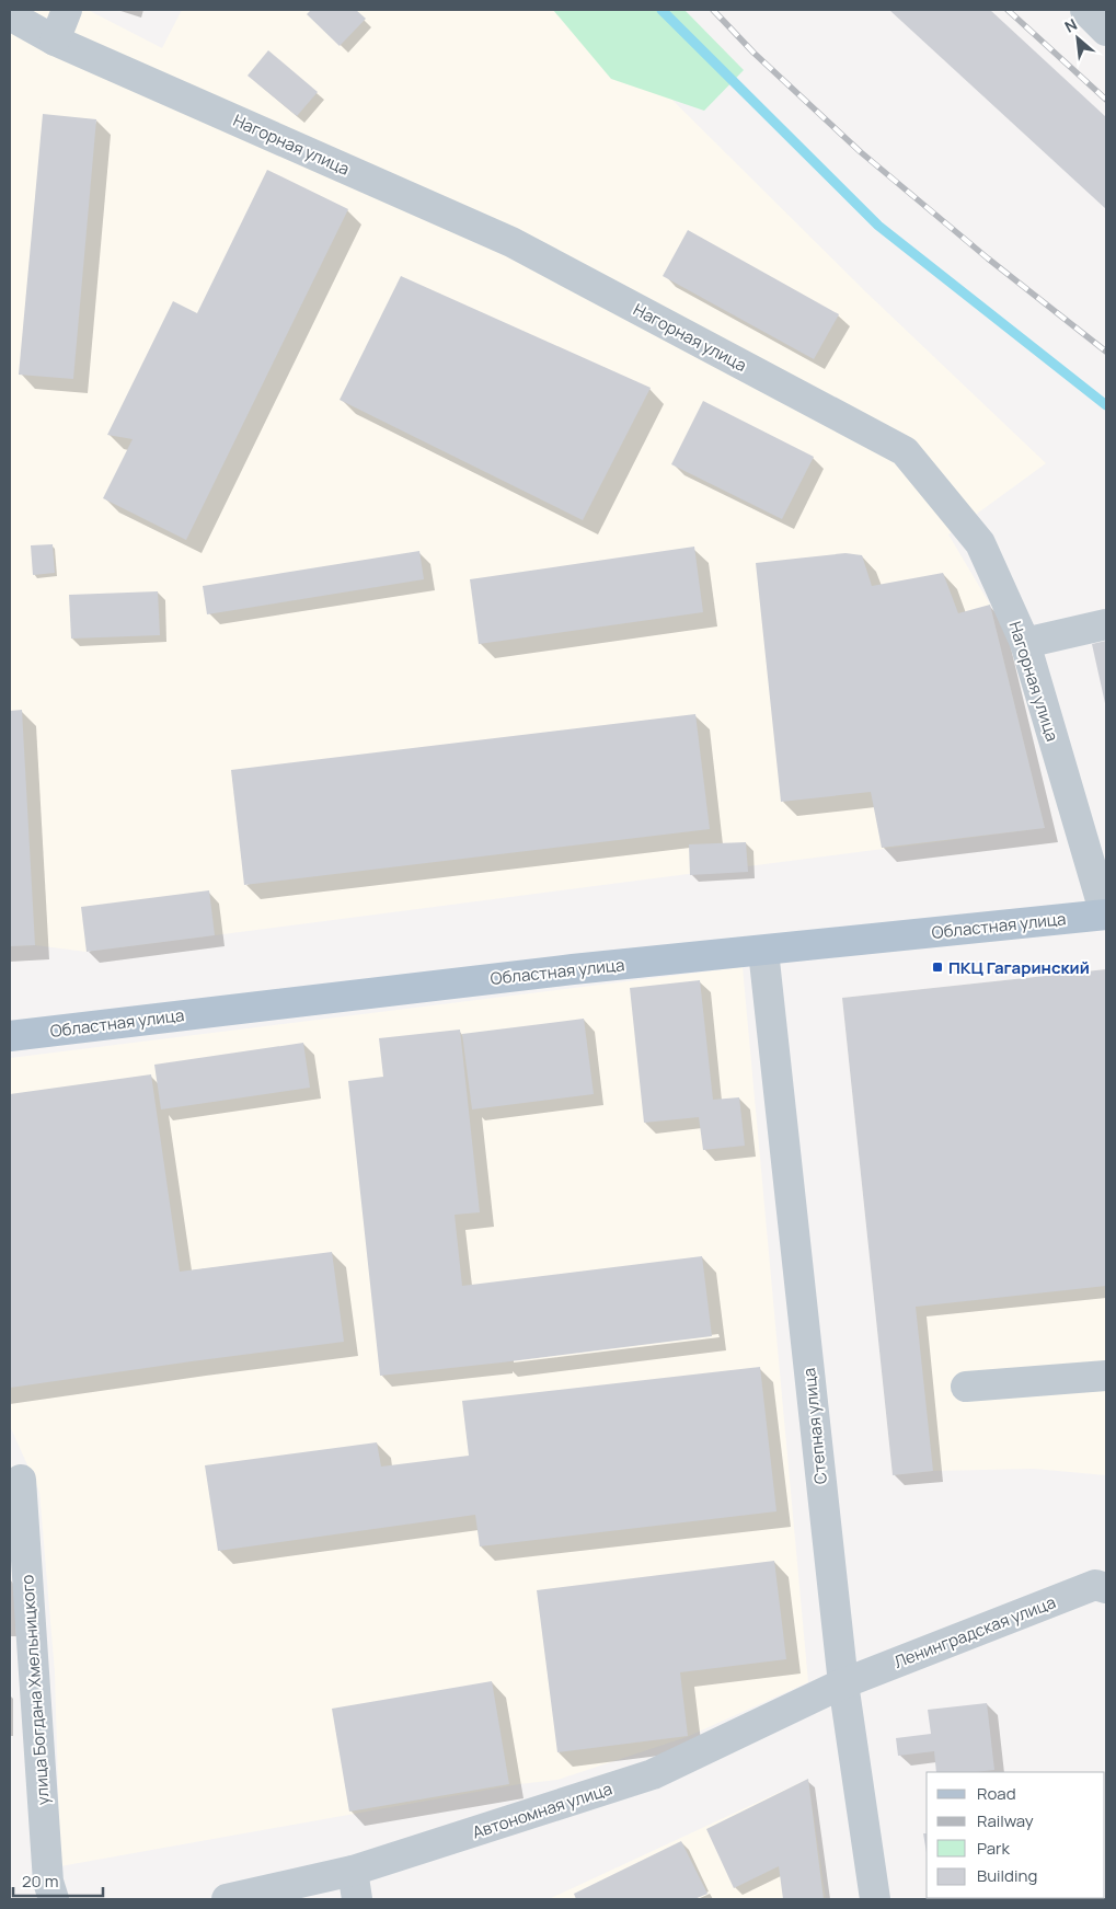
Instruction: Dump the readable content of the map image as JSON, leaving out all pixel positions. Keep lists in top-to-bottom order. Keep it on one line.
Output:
{"streets":{"main road":["Областная улица"],"street":["Нагорная улица","Степная улица","Ленинградская улица","улица Богдана Хмельницкого","Автономная улица"]},"crossings":[["Нагорная улица","Областная улица"],["Областная улица","Степная улица"],["Степная улица","Ленинградская улица"],["Степная улица","Автономная улица"],["Ленинградская улица","Автономная улица"]],"places":{"transit":["ПКЦ Гагаринский"]},"legend":["Road","Railway","Park","Building"],"scale_bar":"20 m","north":"top left"}
